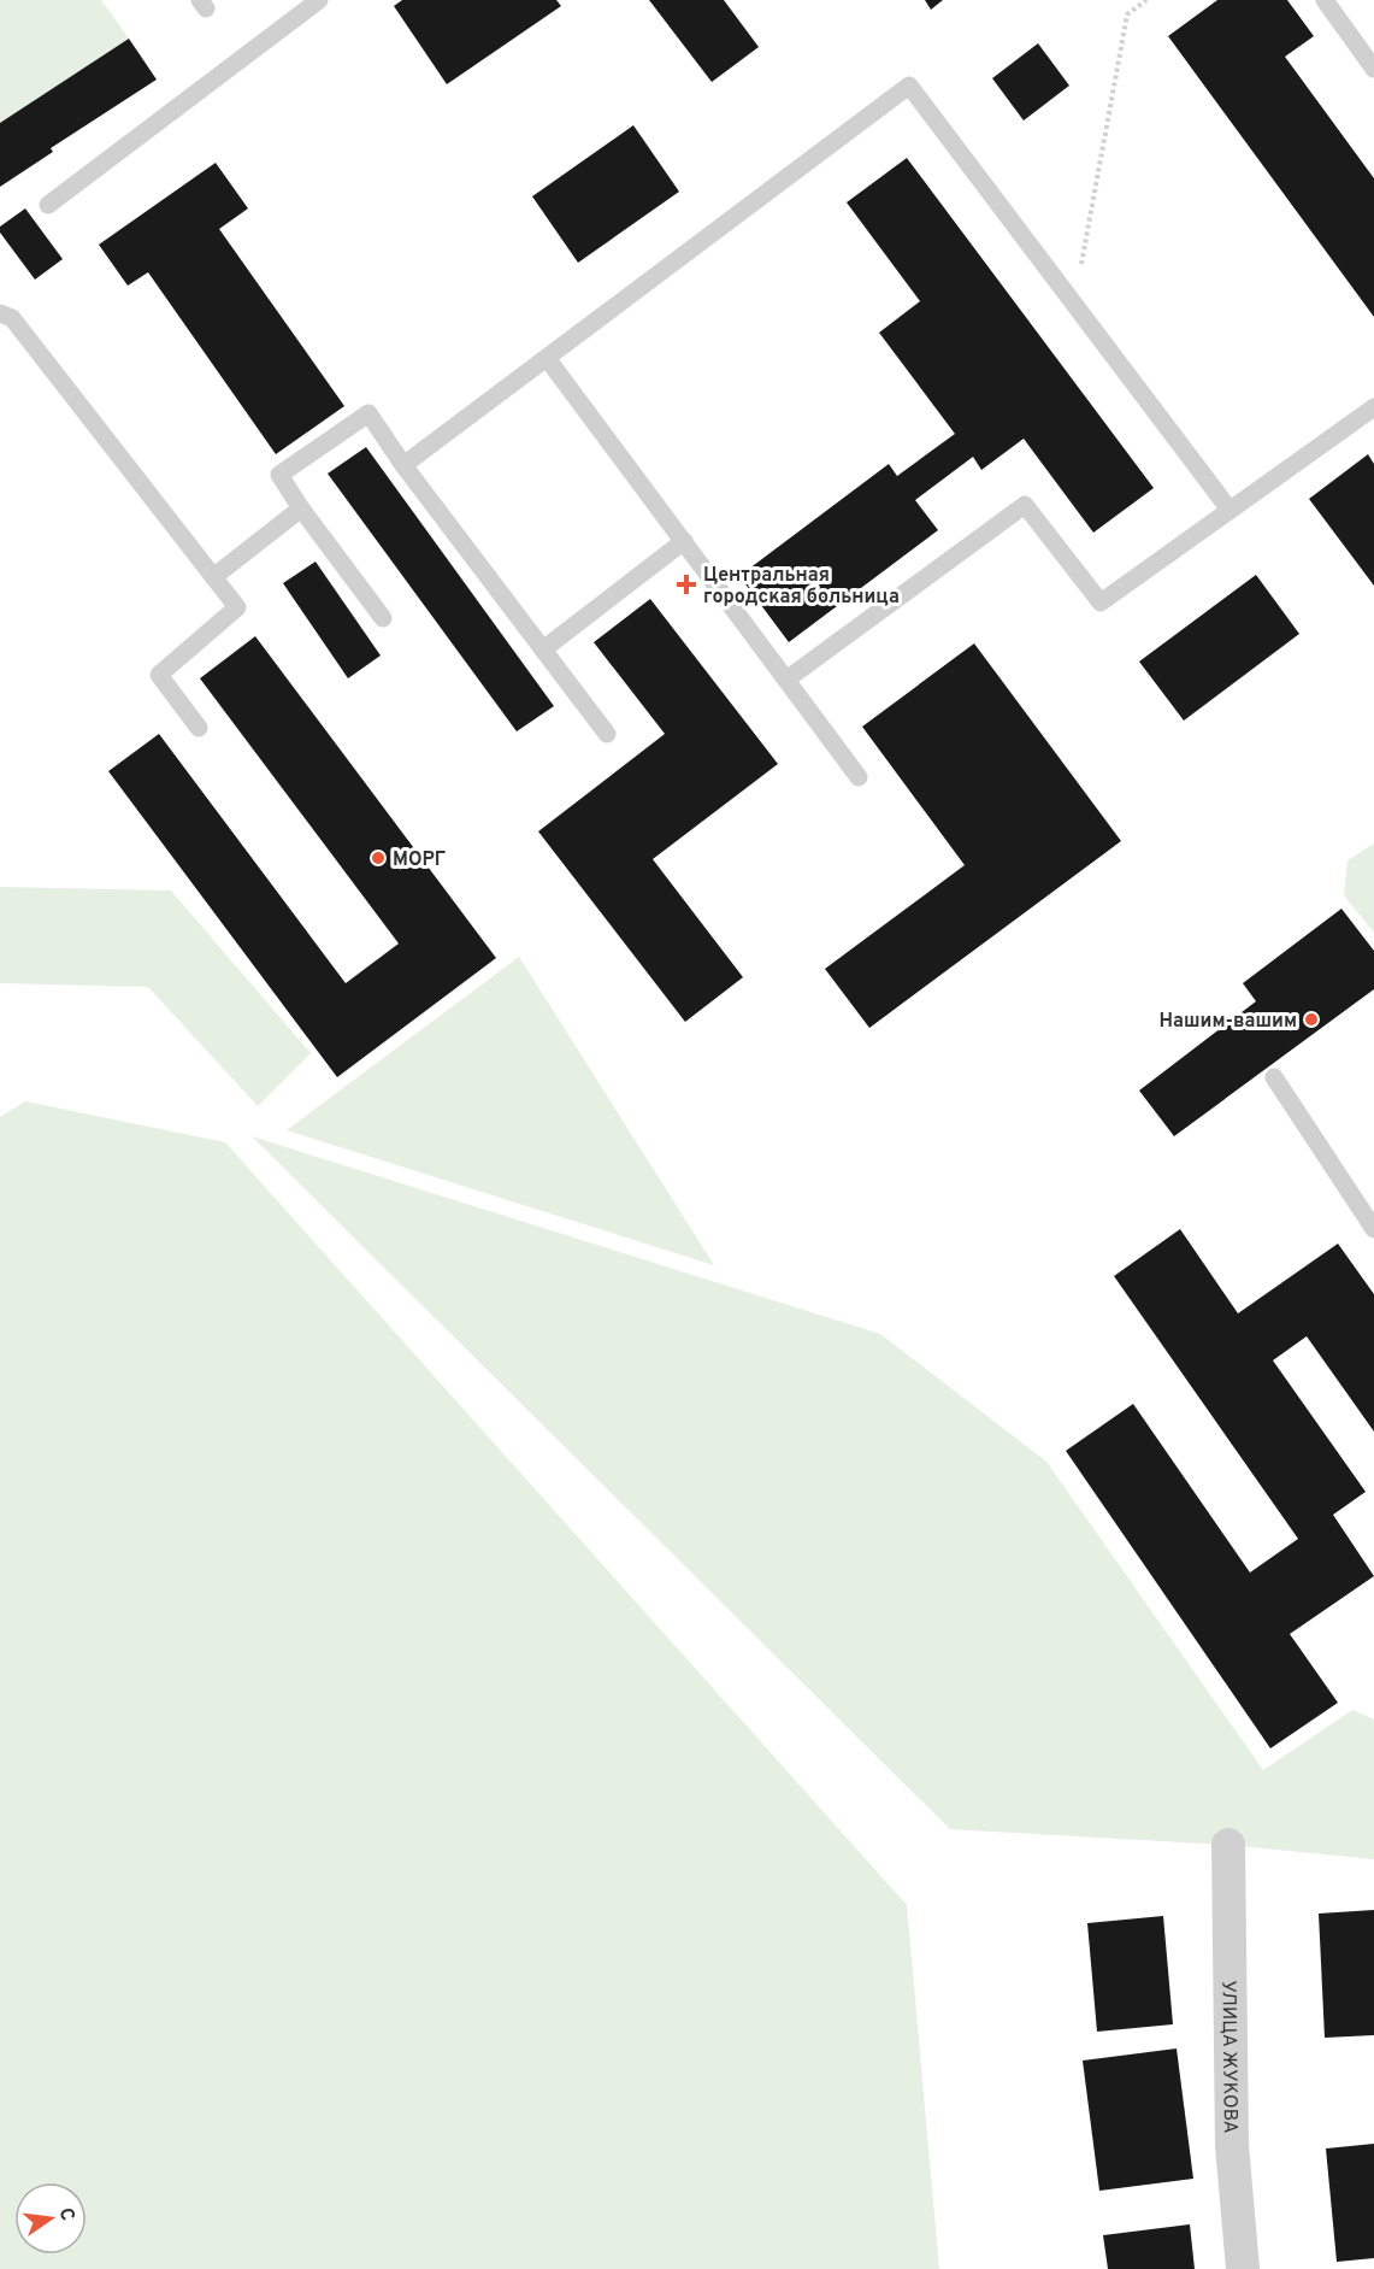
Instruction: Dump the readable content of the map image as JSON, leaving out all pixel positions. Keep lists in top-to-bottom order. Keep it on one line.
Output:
{"streets":{"street":["УЛИЦА ЖУКОВА"]},"places":{"health":["Центральная городская больница"],"other":["МОРГ","Нашим-вашим"]},"north":"right"}
